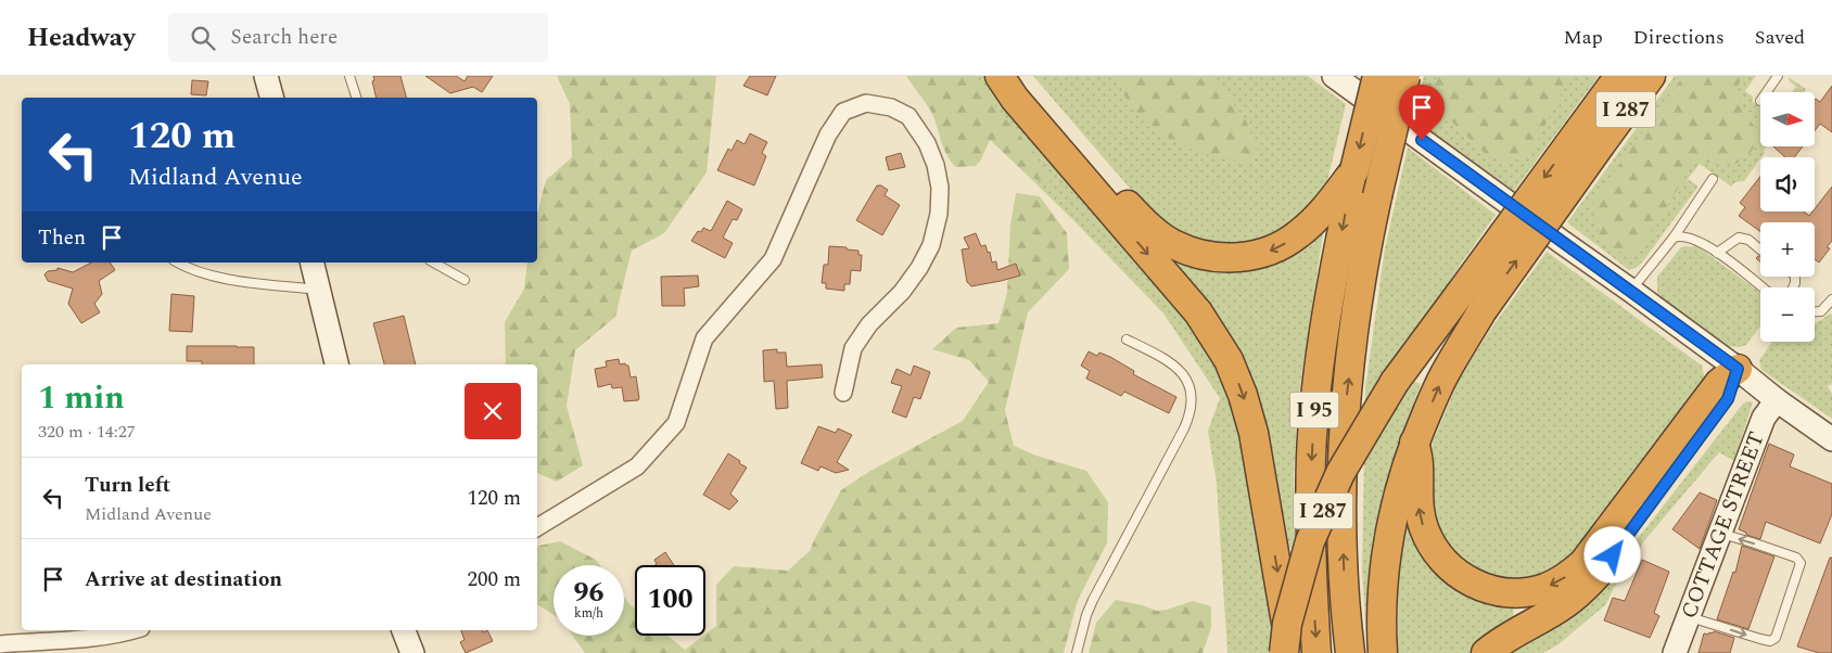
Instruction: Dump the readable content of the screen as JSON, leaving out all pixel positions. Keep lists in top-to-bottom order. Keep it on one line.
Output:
{"streets":{"highway":["I 287","I 95"],"street":["COTTAGE STREET"]},"north":"right","page":{"header":"Headway","search":"Search here","nav":["Map","Directions","Saved"],"map_buttons":["+","−"],"turn":["120 m","Midland Avenue"],"then":"Then","heading":["1 min","320 m · 14:27"],"list":[{"name":"Turn left","note":"Midland Avenue","value":"120 m"},{"name":"Arrive at destination","value":"200 m"}],"speed":"96 km/h","limit":"100"}}
